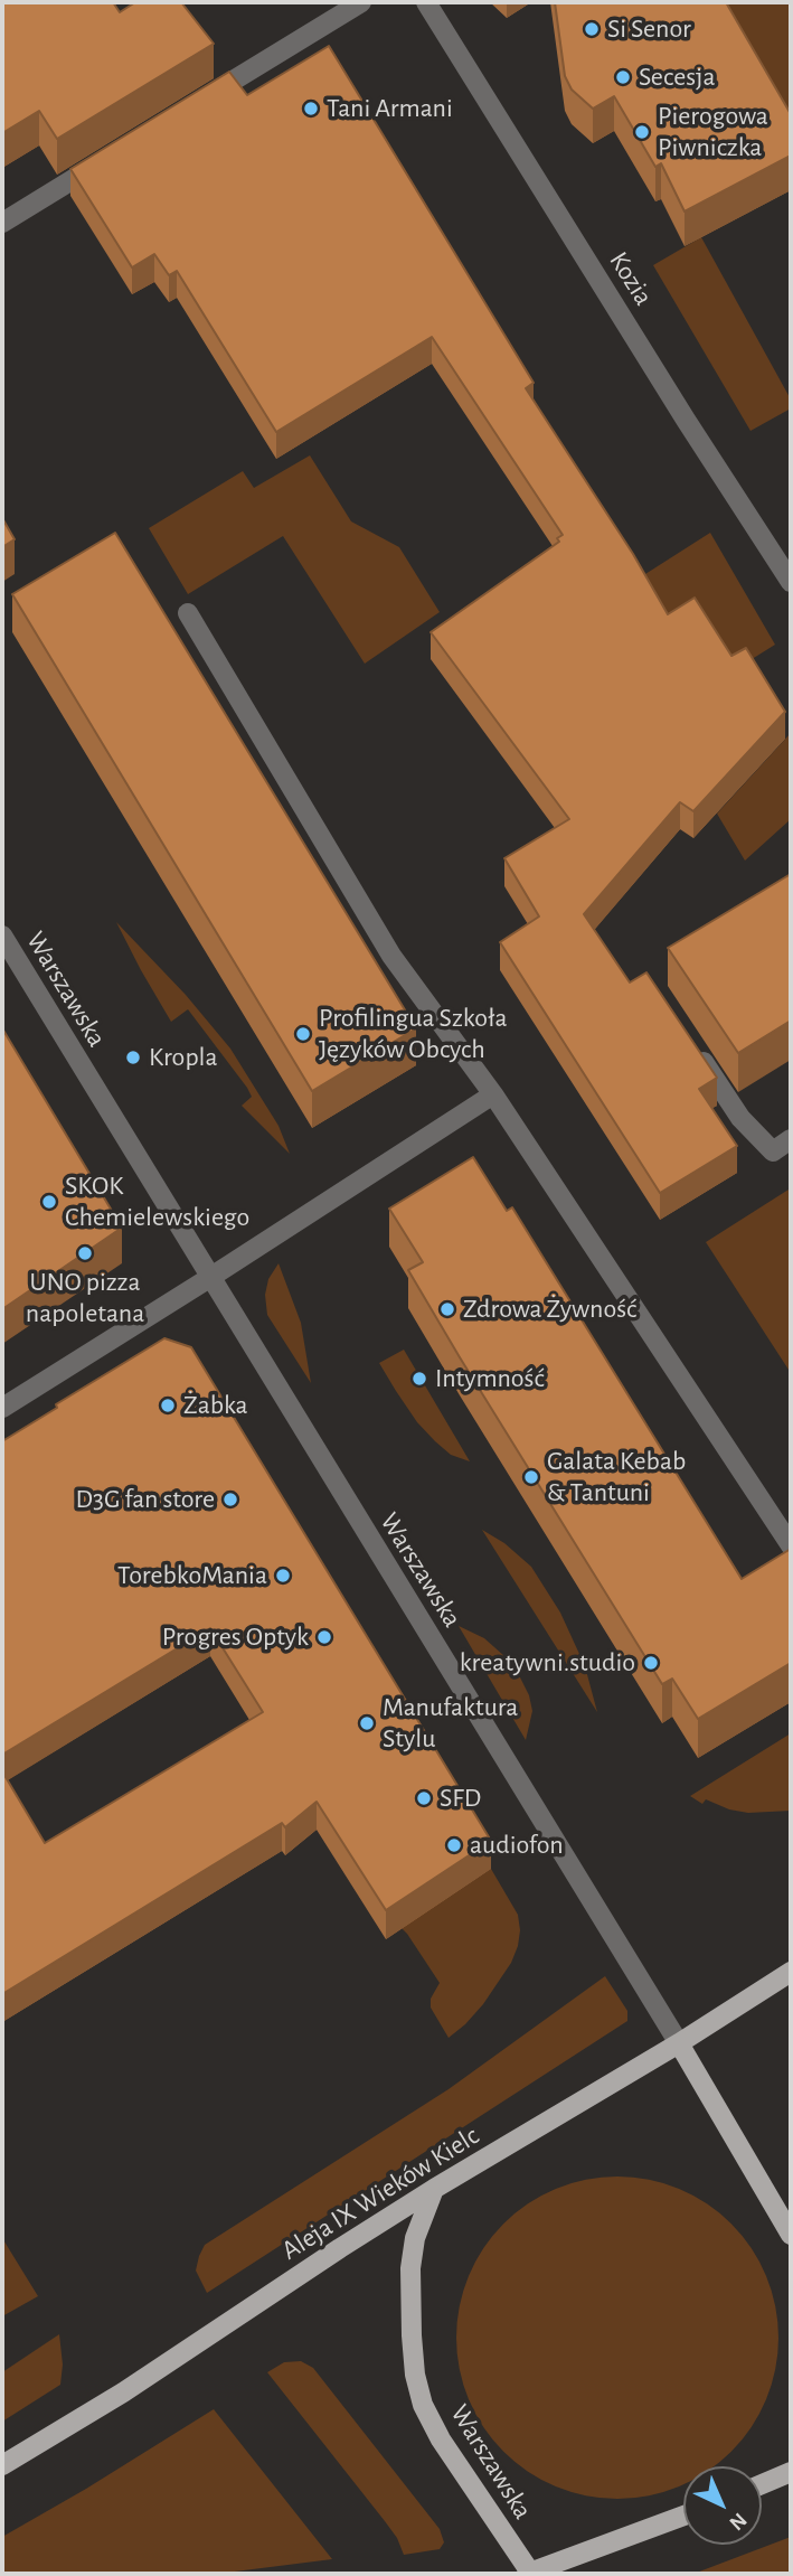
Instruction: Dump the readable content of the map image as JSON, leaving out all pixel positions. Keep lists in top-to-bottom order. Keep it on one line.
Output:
{"streets":{"main road":["Warszawska","Aleja IX Wieków Kielc"],"street":["Kozia"]},"crossings":[["Warszawska","Aleja IX Wieków Kielc"]],"places":["Si Senor","Secesja","Tani Armani","Pierogowa Piwniczka","Profilingua Szkoła Języków Obcych","Kropla","SKOK Chemielewskiego","UNO pizza napoletana","Zdrowa Żywność","Intymność","Żabka","Galata Kebab & Tantuni","D3G fan store","TorebkoMania","Progres Optyk","kreatywni.studio","Manufaktura Stylu","SFD","audiofon"],"north":"bottom right"}
